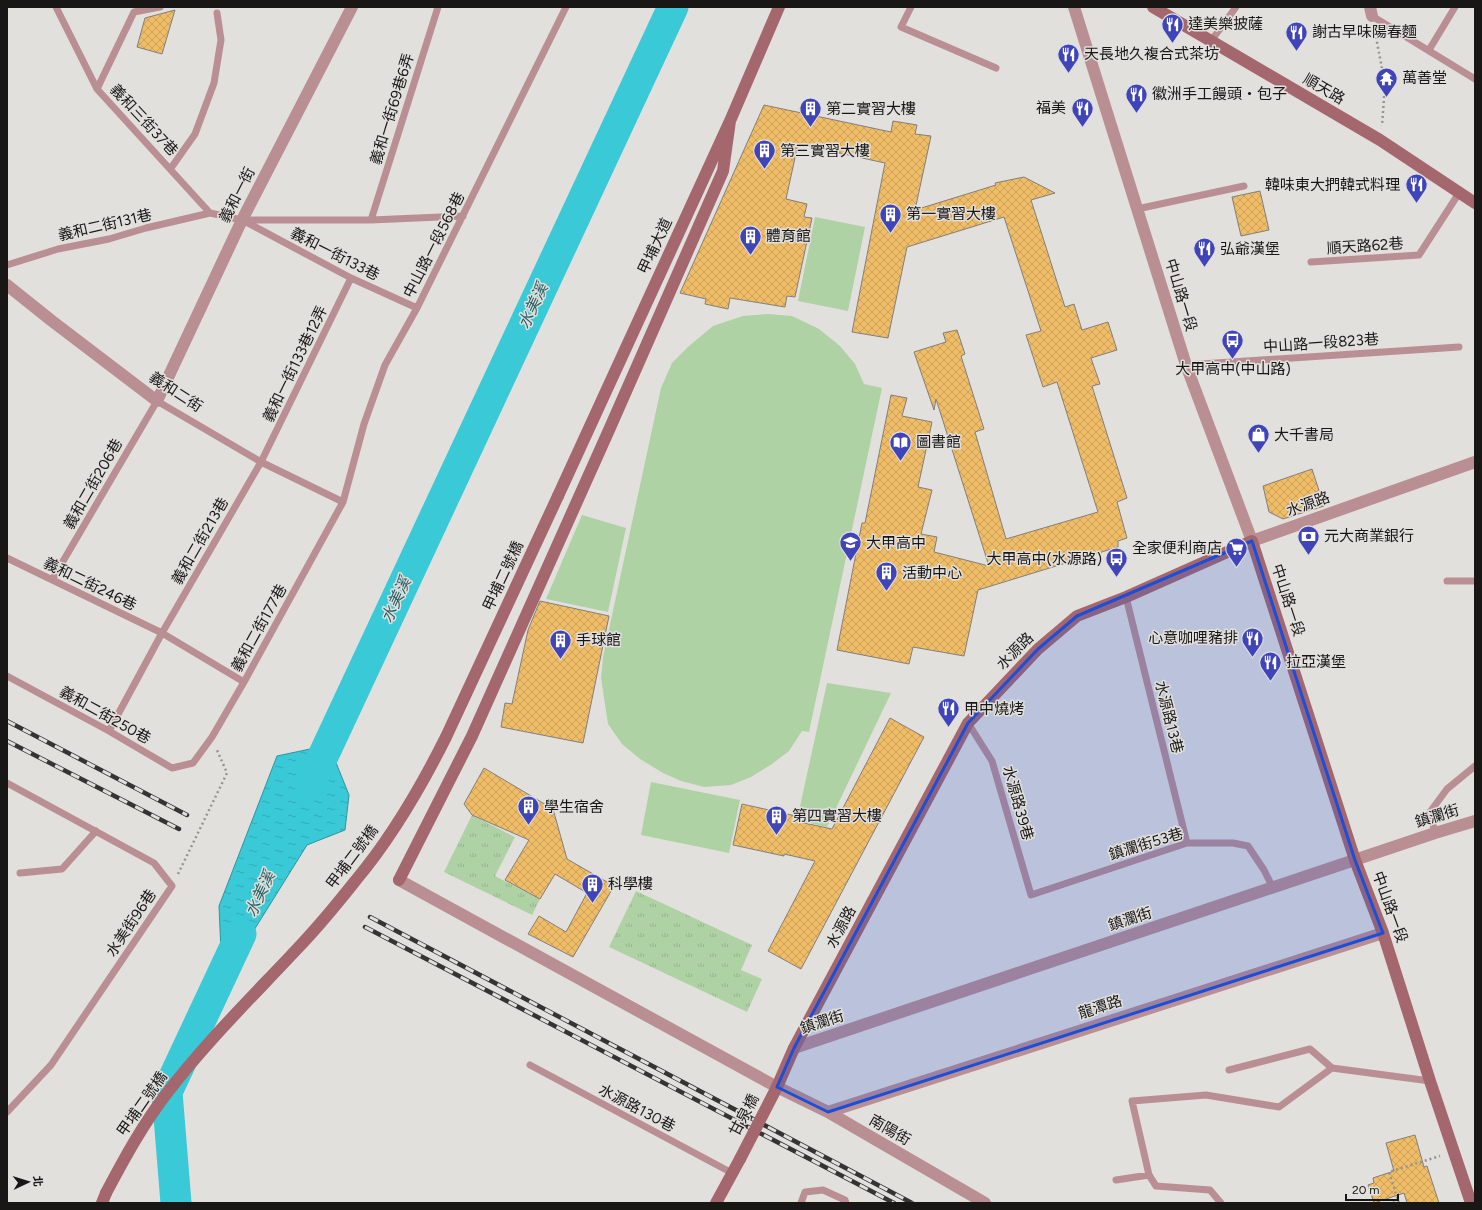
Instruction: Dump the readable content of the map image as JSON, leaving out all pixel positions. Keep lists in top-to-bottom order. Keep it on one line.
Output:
{"streets":{"street":["順天路","義和一街","甲埔大道","中山路一段","義和二街","水源路","甲埔二號橋","鎮瀾街","龍潭路","甘泉橋","南陽街"],"lane":["義和一街69巷6弄","義和三街37巷","義和二街131巷","中山路一段568巷","順天路62巷","義和一街133巷","中山路一段823巷","義和一街133巷12弄","義和二街206巷","義和二街213巷","義和二街246巷","義和二街177巷","義和二街250巷","水源路13巷","水源路39巷","鎮瀾街53巷","水美街96巷","水源路130巷"]},"crossings":[["順天路","順天路62巷"],["義和三街37巷","義和二街131巷"],["義和一街","義和一街133巷"],["義和一街","義和二街"],["義和一街","義和二街206巷"],["中山路一段568巷","義和一街133巷"],["中山路一段568巷","義和二街"],["中山路一段568巷","義和二街177巷"],["甲埔大道","甲埔二號橋"],["甲埔大道","南陽街"],["義和一街133巷","義和一街133巷12弄"],["中山路一段","中山路一段823巷"],["中山路一段","水源路"],["中山路一段","鎮瀾街"],["中山路一段","龍潭路"],["義和一街133巷12弄","義和二街"],["義和一街133巷12弄","義和二街213巷"],["義和二街","義和二街206巷"],["義和二街","義和二街213巷"],["義和二街","義和二街177巷"],["義和二街206巷","義和二街246巷"],["水源路","水源路13巷"],["水源路","水源路39巷"],["水源路","鎮瀾街"],["水源路","甘泉橋"],["水源路","南陽街"],["義和二街213巷","義和二街246巷"],["義和二街213巷","義和二街250巷"],["義和二街177巷","義和二街250巷"],["水源路13巷","鎮瀾街53巷"],["水源路39巷","鎮瀾街53巷"],["鎮瀾街","鎮瀾街53巷"],["龍潭路","南陽街"],["水源路130巷","甘泉橋"],["甘泉橋","南陽街"]],"water":["水美溪"],"places":{"restaurant":["達美樂披薩","謝古早味陽春麵","天長地久複合式茶坊","徽洲手工饅頭‧包子","福美","韓味東大捫韓式料理","弘爺漢堡","心意咖哩豬排","拉亞漢堡","甲中燒烤"],"temple":["萬善堂"],"building":["第二實習大樓","第三實習大樓","第一實習大樓","體育館","活動中心","手球館","學生宿舍","第四實習大樓","科學樓"],"bus stop":["大甲高中(中山路)","大甲高中(水源路)"],"shop":["大千書局"],"library":["圖書館"],"bank":["元大商業銀行"],"school or university":["大甲高中"],"supermarket":["全家便利商店"]},"scale_bar":"20 m","north":"right"}
